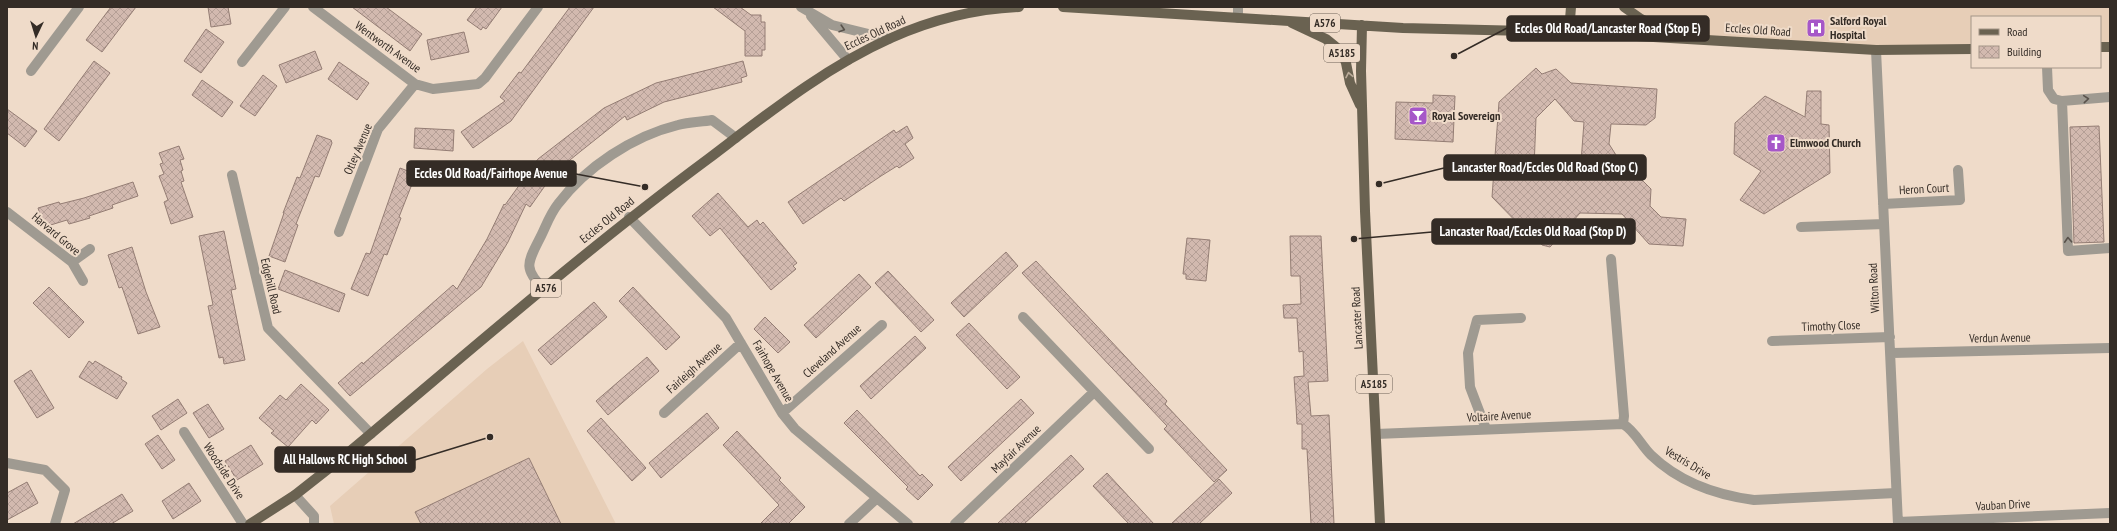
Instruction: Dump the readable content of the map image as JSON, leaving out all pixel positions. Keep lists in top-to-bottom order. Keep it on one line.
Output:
{"streets":{"main road":["A576","Eccles Old Road","A5185","Lancaster Road"],"street":["Wentworth Avenue","Otley Avenue","Heron Court","Harvard Grove","Edgehill Road","Wilton Road","Timothy Close","Verdun Avenue","Cleveland Avenue","Fairleigh Avenue","Fairhope Avenue","Voltaire Avenue","Mayfair Avenue","Vestris Drive","Woodside Drive","Vauban Drive"]},"crossings":[["Eccles Old Road","Edgehill Road"],["Eccles Old Road","Wilton Road"],["Eccles Old Road","Lancaster Road"],["Eccles Old Road","Fairhope Avenue"],["Wentworth Avenue","Otley Avenue"],["Heron Court","Wilton Road"],["Wilton Road","Timothy Close"],["Wilton Road","Verdun Avenue"],["Wilton Road","Vestris Drive"],["Wilton Road","Vauban Drive"],["Lancaster Road","Voltaire Avenue"],["Cleveland Avenue","Fairhope Avenue"],["Fairleigh Avenue","Fairhope Avenue"],["Voltaire Avenue","Vestris Drive"]],"places":{"hospital":["Salford Royal Hospital"],"other":["Eccles Old Road/Lancaster Road (Stop E)","Lancaster Road/Eccles Old Road (Stop C)","Eccles Old Road/Fairhope Avenue","Lancaster Road/Eccles Old Road (Stop D)","All Hallows RC High School"],"bar":["Royal Sovereign"],"church":["Elmwood Church"]},"legend":["Road","Building"],"north":"bottom"}
